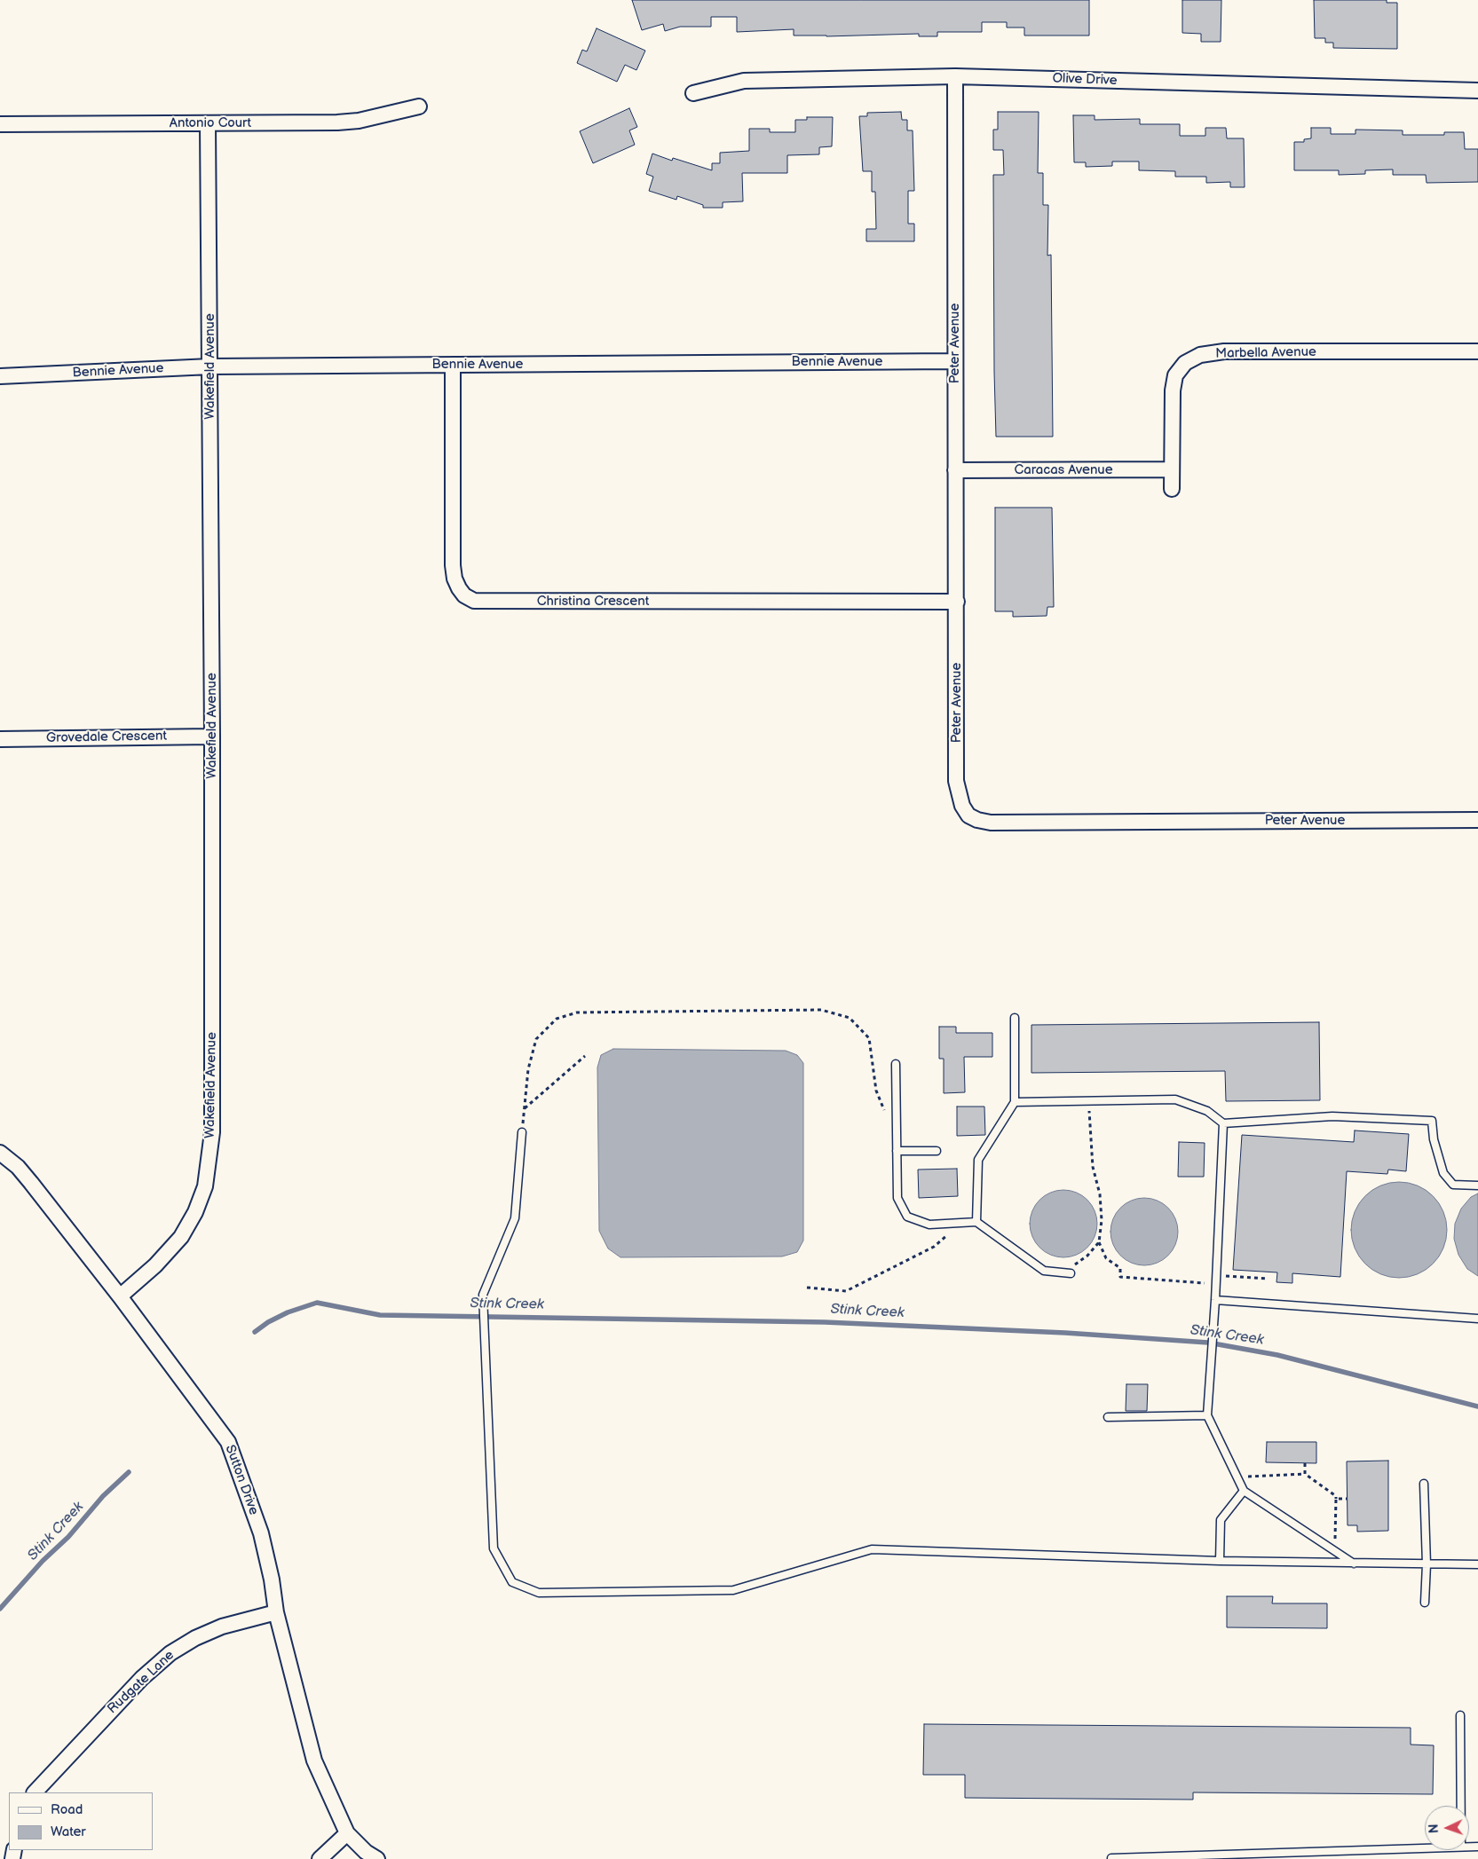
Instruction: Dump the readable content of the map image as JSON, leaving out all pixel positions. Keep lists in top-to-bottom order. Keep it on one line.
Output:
{"streets":{"street":["Olive Drive","Antonio Court","Peter Avenue","Marbella Avenue","Bennie Avenue","Wakefield Avenue","Caracas Avenue","Christina Crescent","Grovedale Crescent","Sutton Drive","Rudgate Lane"]},"crossings":[["Olive Drive","Peter Avenue"],["Antonio Court","Wakefield Avenue"],["Peter Avenue","Bennie Avenue"],["Peter Avenue","Caracas Avenue"],["Peter Avenue","Christina Crescent"],["Marbella Avenue","Caracas Avenue"],["Bennie Avenue","Wakefield Avenue"],["Bennie Avenue","Christina Crescent"],["Wakefield Avenue","Grovedale Crescent"],["Wakefield Avenue","Sutton Drive"],["Sutton Drive","Rudgate Lane"]],"water":["Stink Creek"],"legend":["Road","Water"],"north":"left"}
